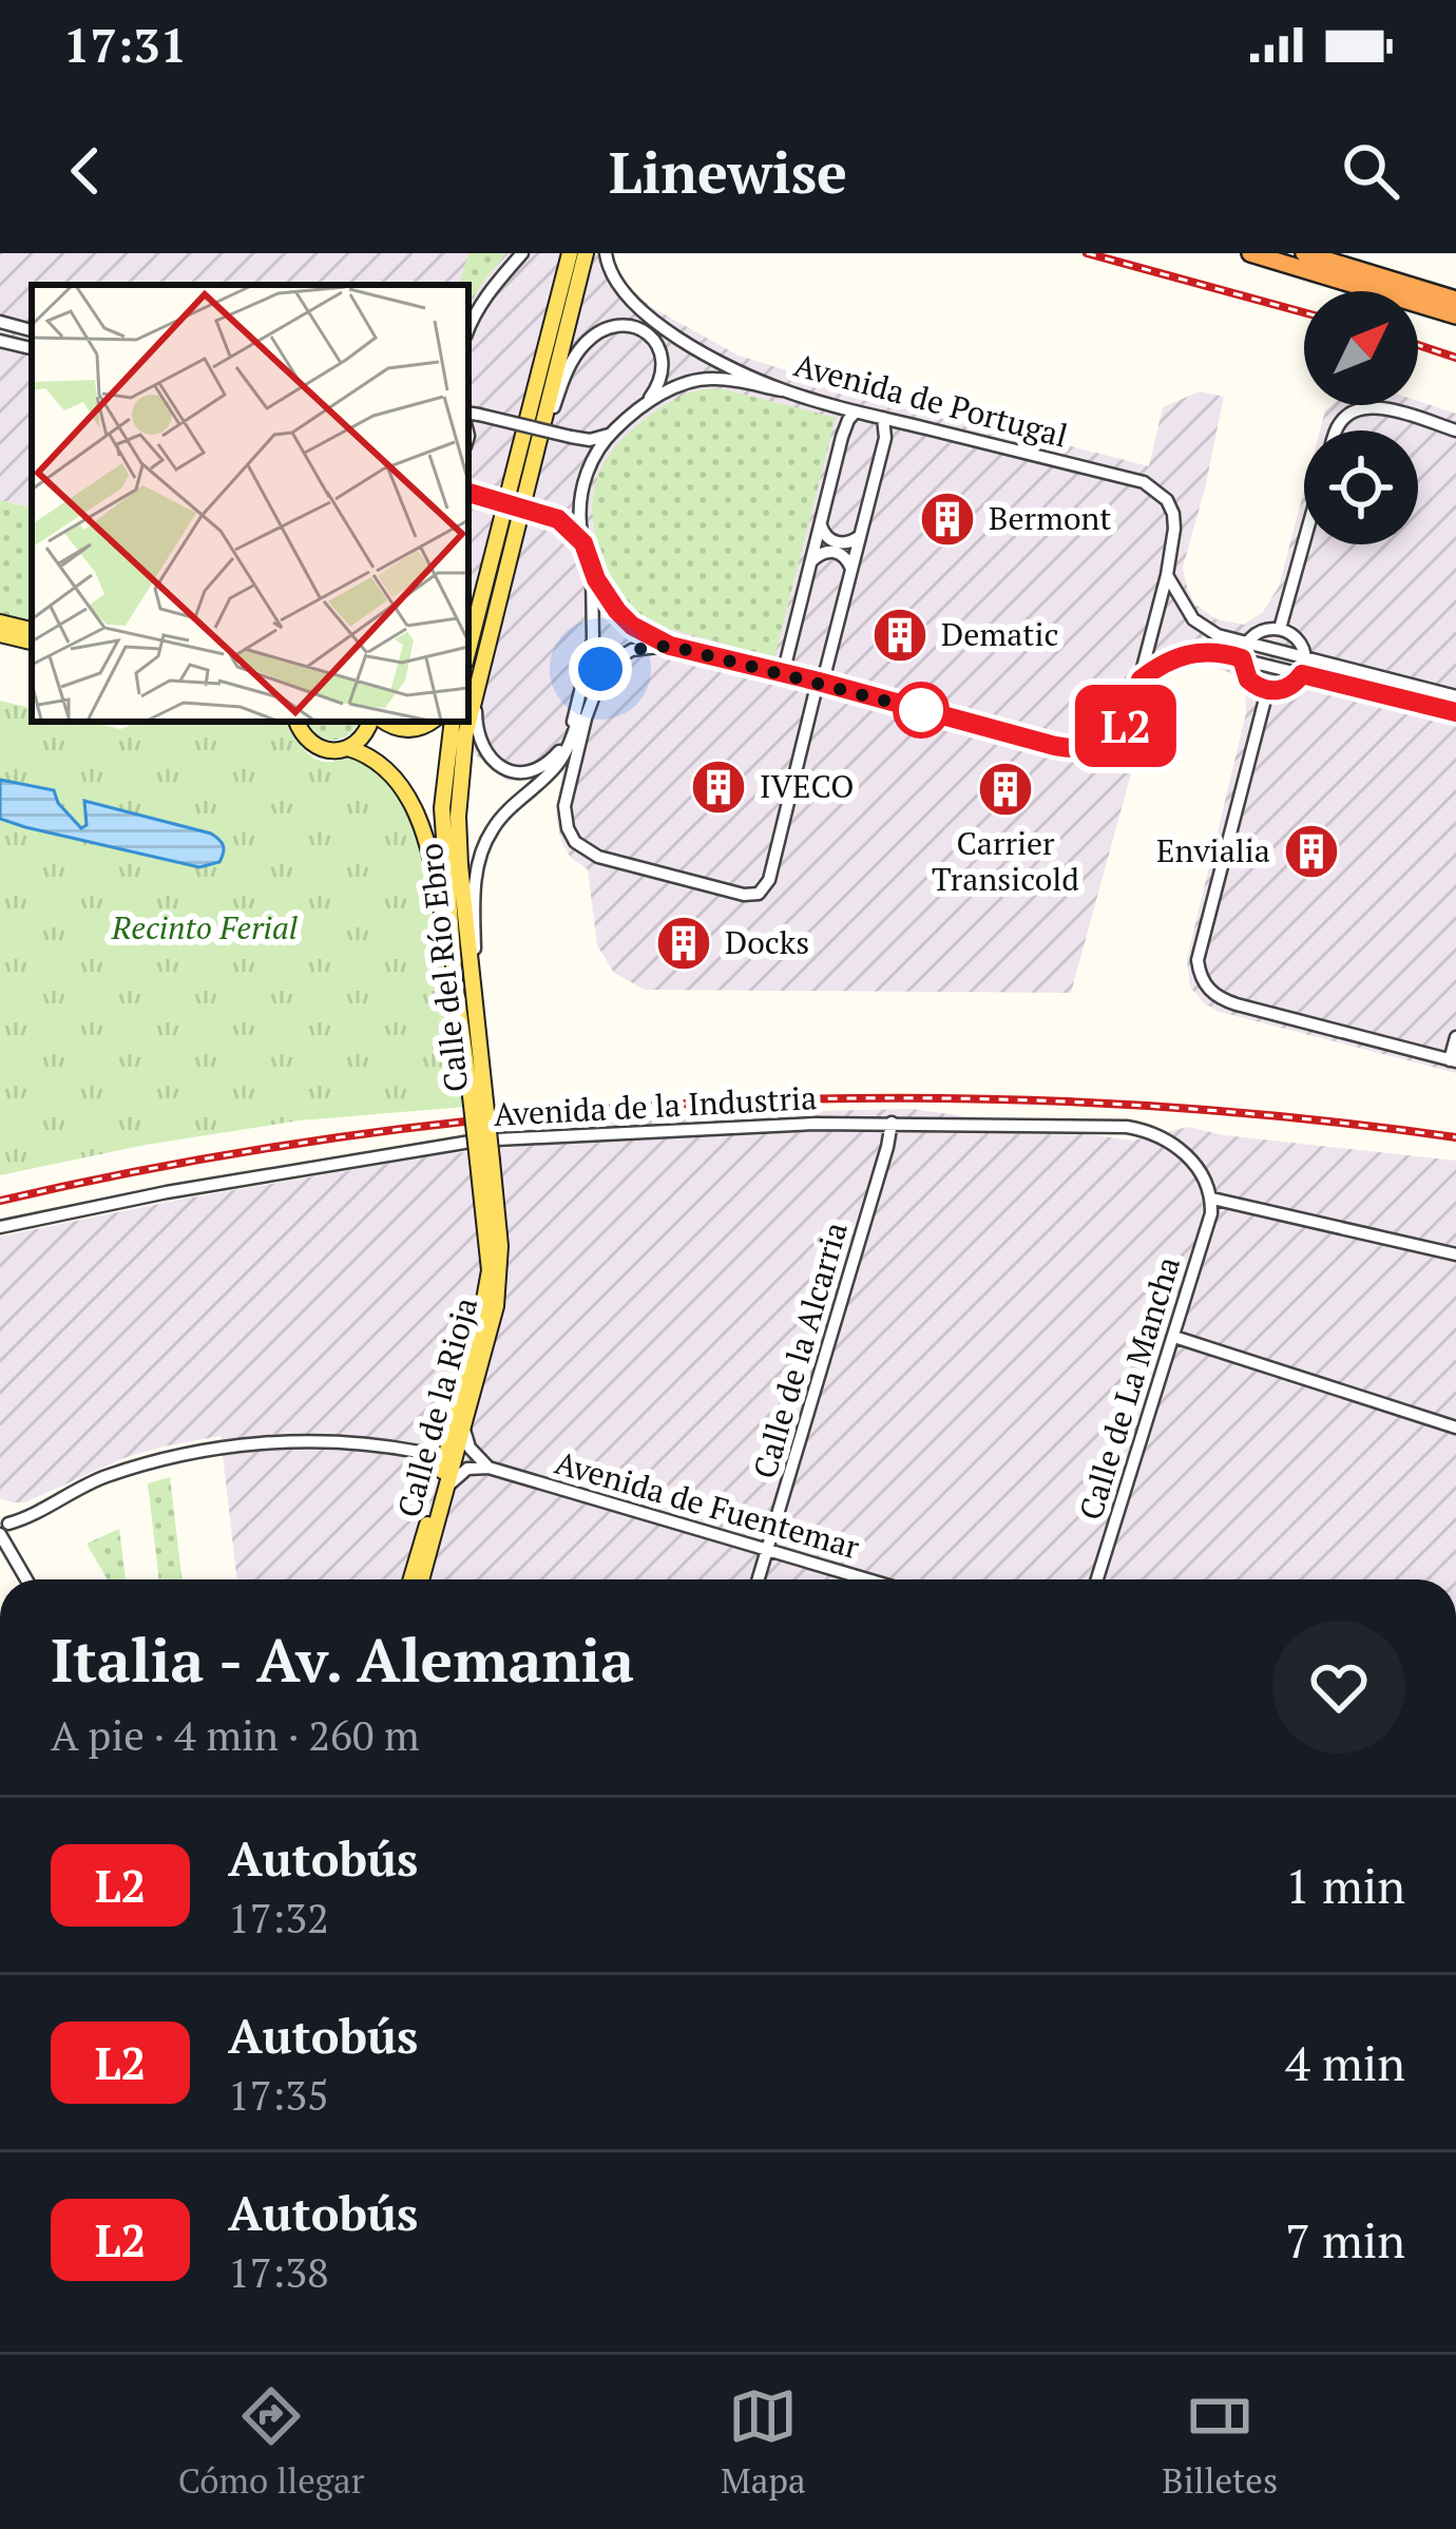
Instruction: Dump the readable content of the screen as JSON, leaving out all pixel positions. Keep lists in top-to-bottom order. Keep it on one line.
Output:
{"streets":{"main road":["Calle del Río Ebro","Calle de la Rioja"],"street":["Avenida de Portugal","Avenida de la Industria","Calle de la Alcarria","Calle de La Mancha","Avenida de Fuentemar"]},"crossings":[["Calle del Río Ebro","Calle de la Rioja"],["Avenida de la Industria","Calle de la Alcarria"],["Avenida de la Industria","Calle de La Mancha"],["Calle de la Alcarria","Avenida de Fuentemar"]],"parks":["Recinto Ferial"],"places":{"building":["Bermont","Dematic","IVECO","Carrier Transicold","Envialia","Docks"]},"lines":["bus line L2"],"north":"top right","page":{"status":"17:31","header":"Linewise","on_map":"L2","heading":["Italia - Av. Alemania","A pie · 4 min · 260 m"],"list":[{"mark":"L2","name":"Autobús","note":"17:32","value":"1 min"},{"mark":"L2","name":"Autobús","note":"17:35","value":"4 min"},{"mark":"L2","name":"Autobús","note":"17:38","value":"7 min"}],"tabs":["Cómo llegar","Mapa","Billetes"]}}
